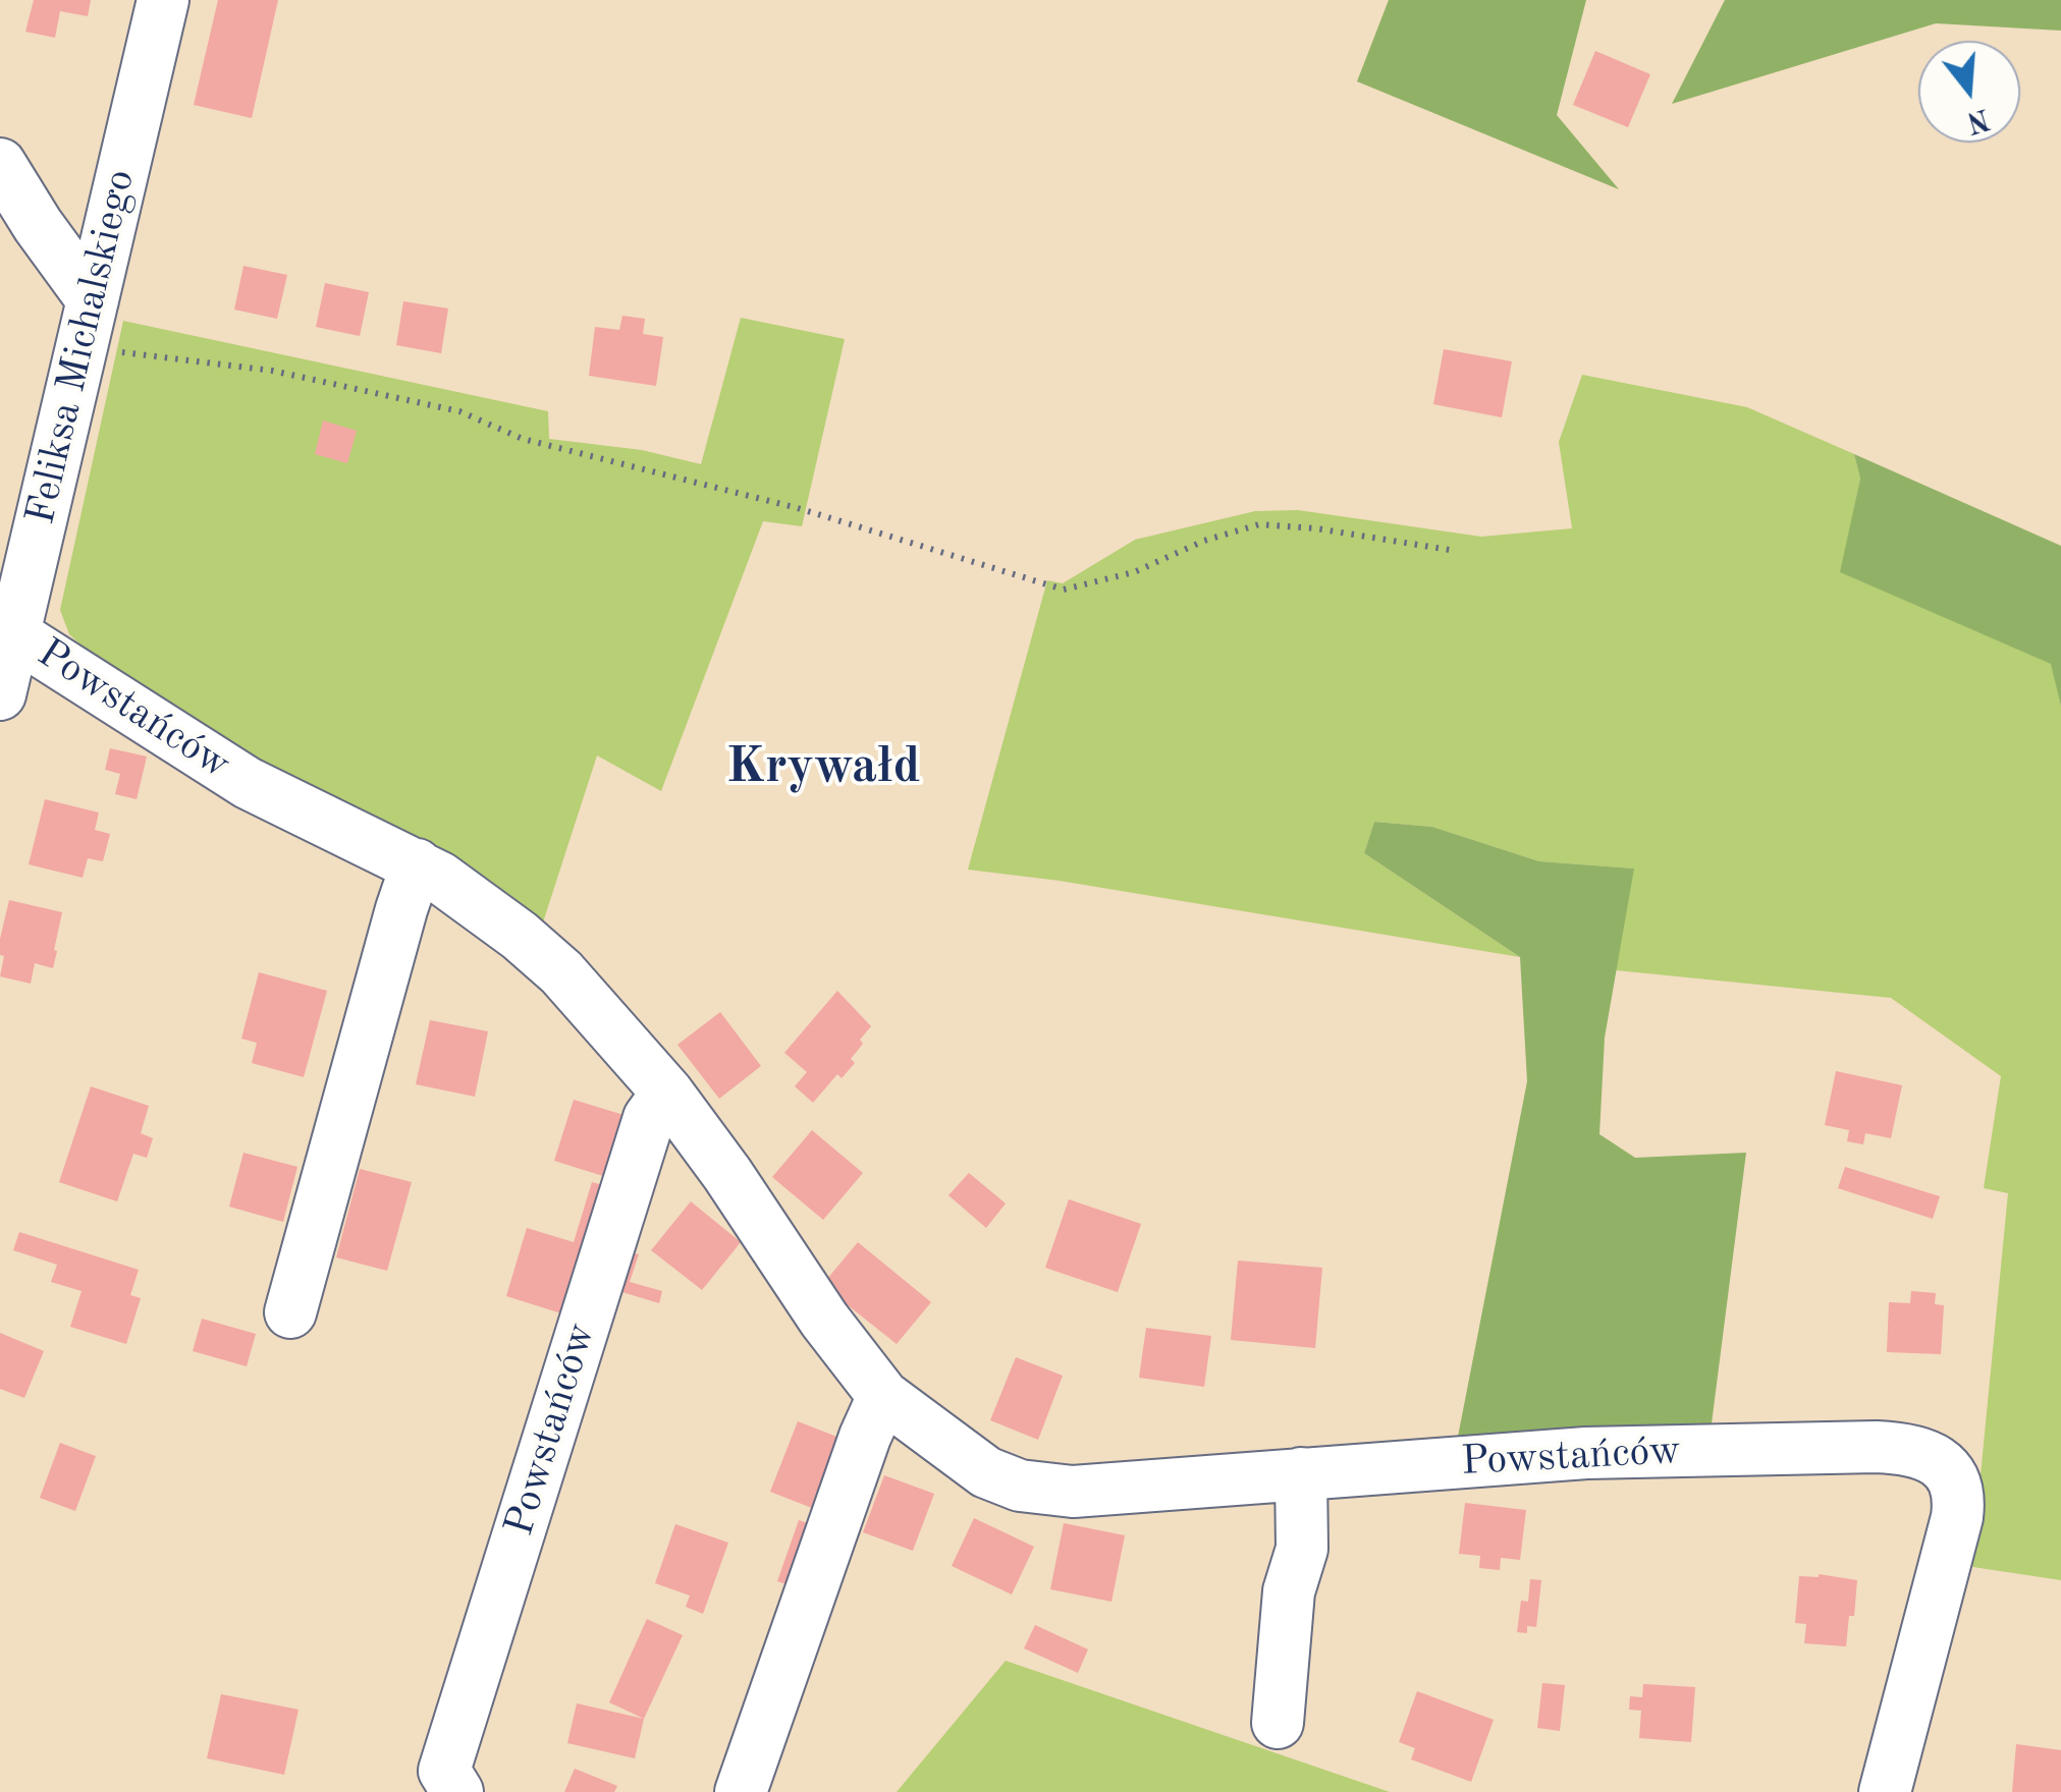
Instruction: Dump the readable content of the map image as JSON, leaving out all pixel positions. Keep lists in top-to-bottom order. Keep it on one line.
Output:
{"streets":{"street":["Feliksa Michalskiego","Powstańców"]},"crossings":[["Feliksa Michalskiego","Powstańców"]],"districts":["Krywałd"],"north":"bottom"}
